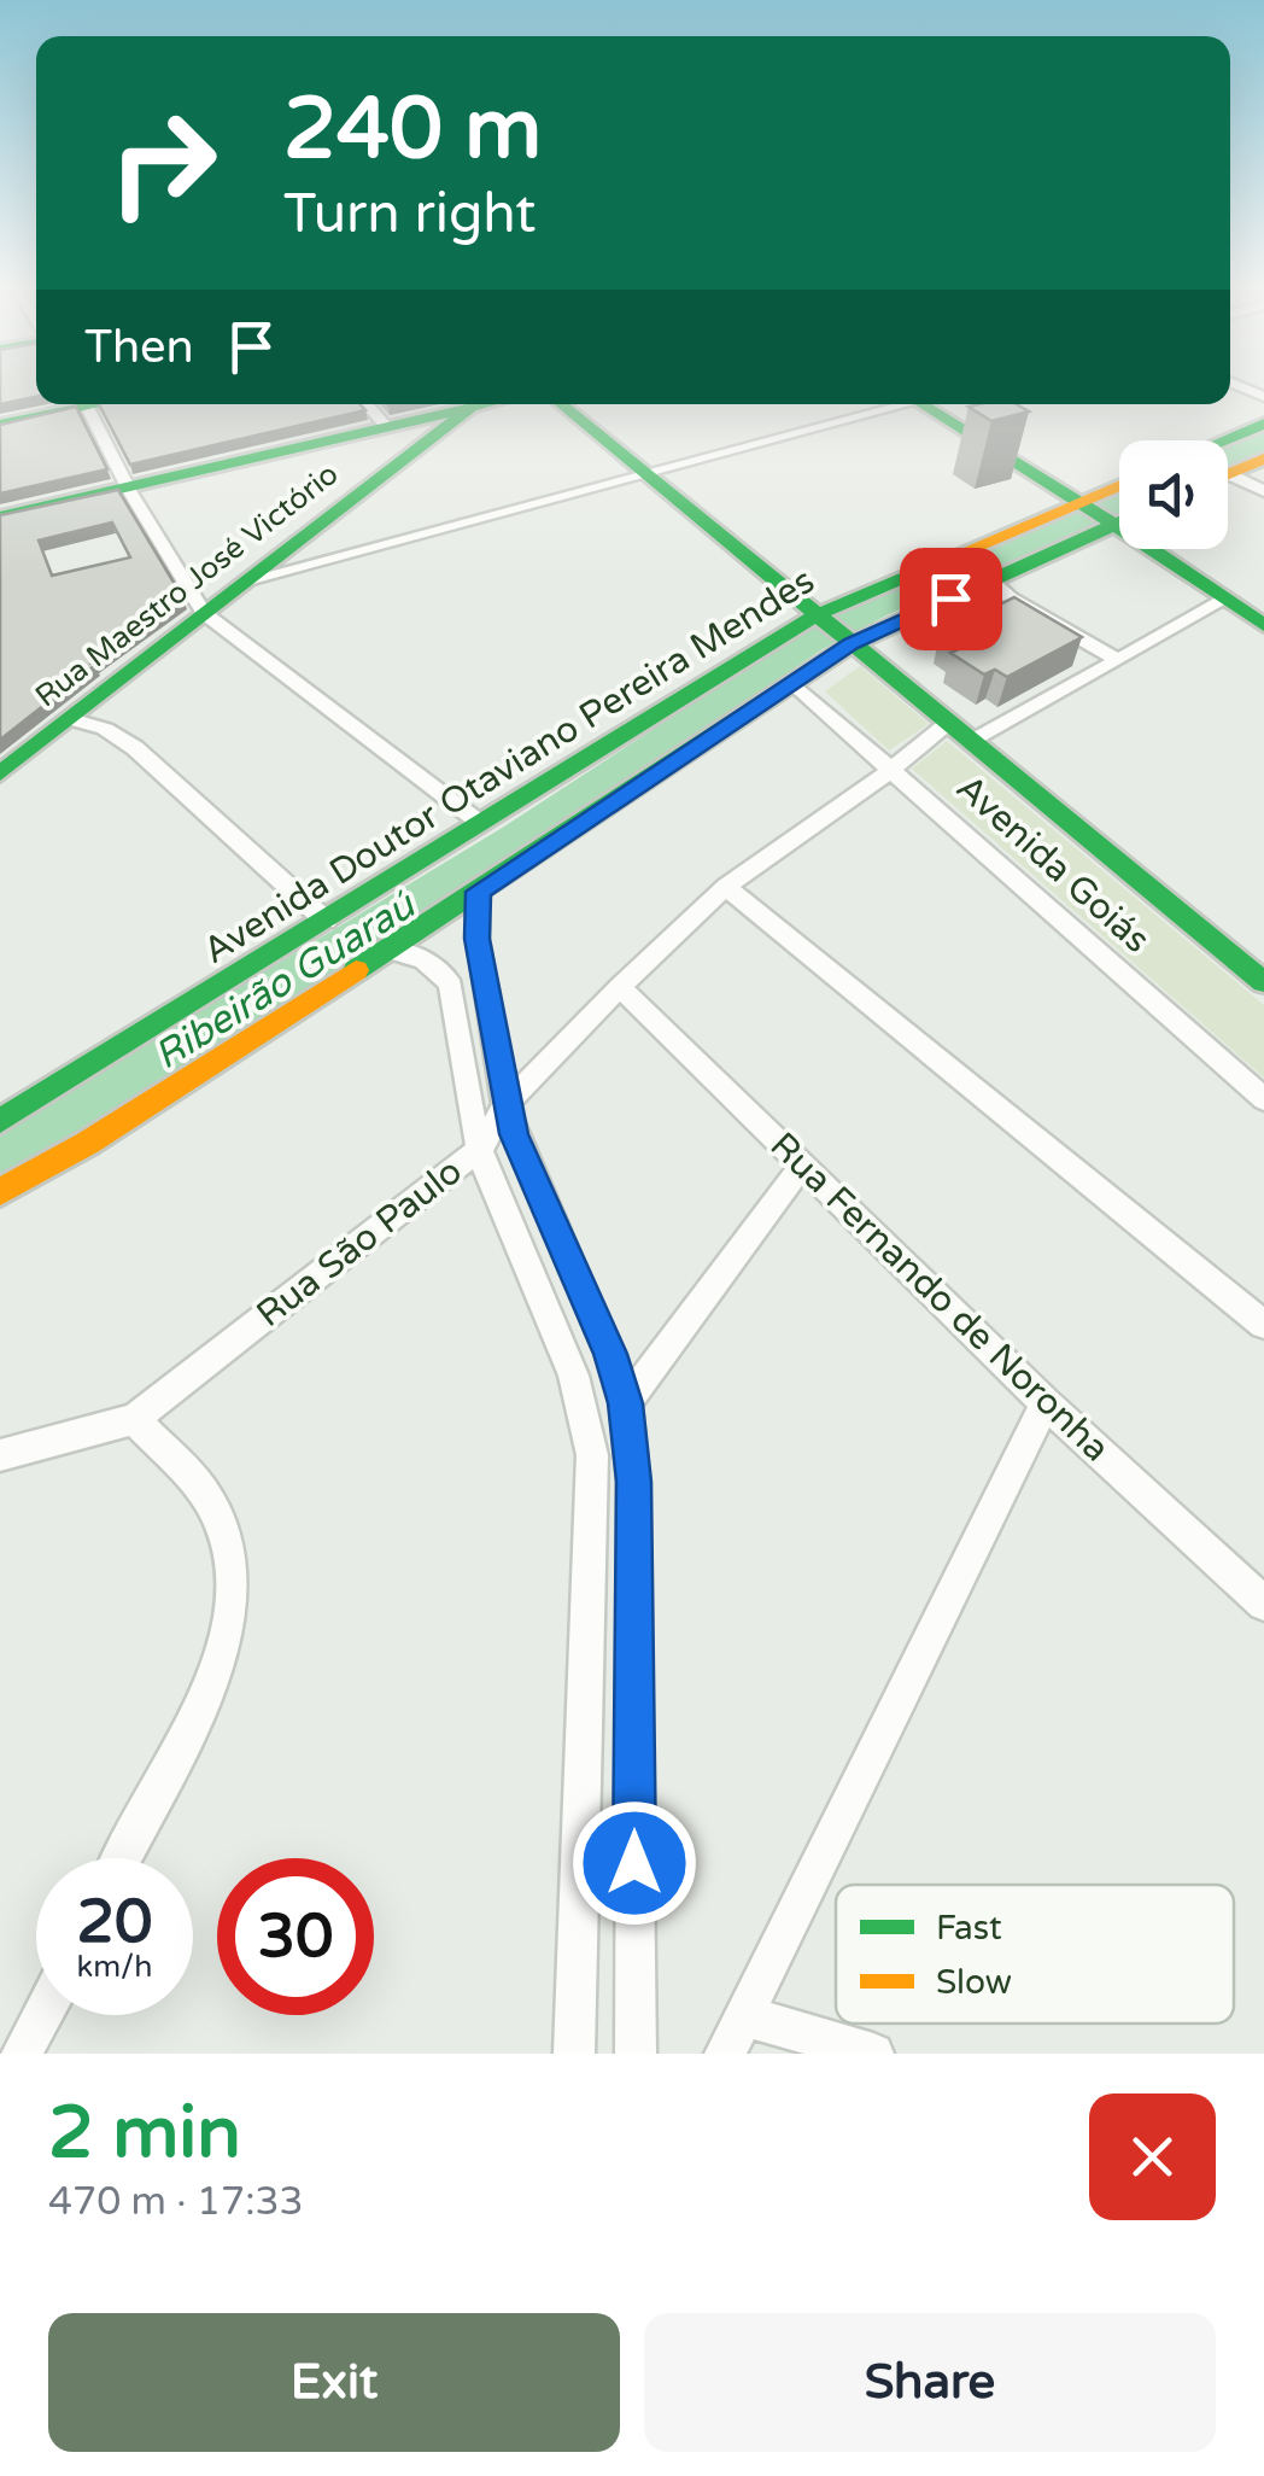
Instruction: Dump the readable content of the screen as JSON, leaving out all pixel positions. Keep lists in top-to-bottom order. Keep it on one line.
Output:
{"streets":{"street":["Rua Maestro José Victório","Avenida Doutor Otaviano Pereira Mendes","Avenida Goiás","Rua São Paulo","Rua Fernando de Noronha"]},"crossings":[["Avenida Doutor Otaviano Pereira Mendes","Avenida Goiás"],["Avenida Goiás","Rua São Paulo"],["Rua São Paulo","Rua Fernando de Noronha"]],"water":["Ribeirão Guaraú"],"legend":["Fast","Slow"],"page":{"turn":["240 m","Turn right"],"then":"Then","speed":"20 km/h","limit":"30","heading":["2 min","470 m · 17:33"],"buttons":["Exit","Share"]}}
